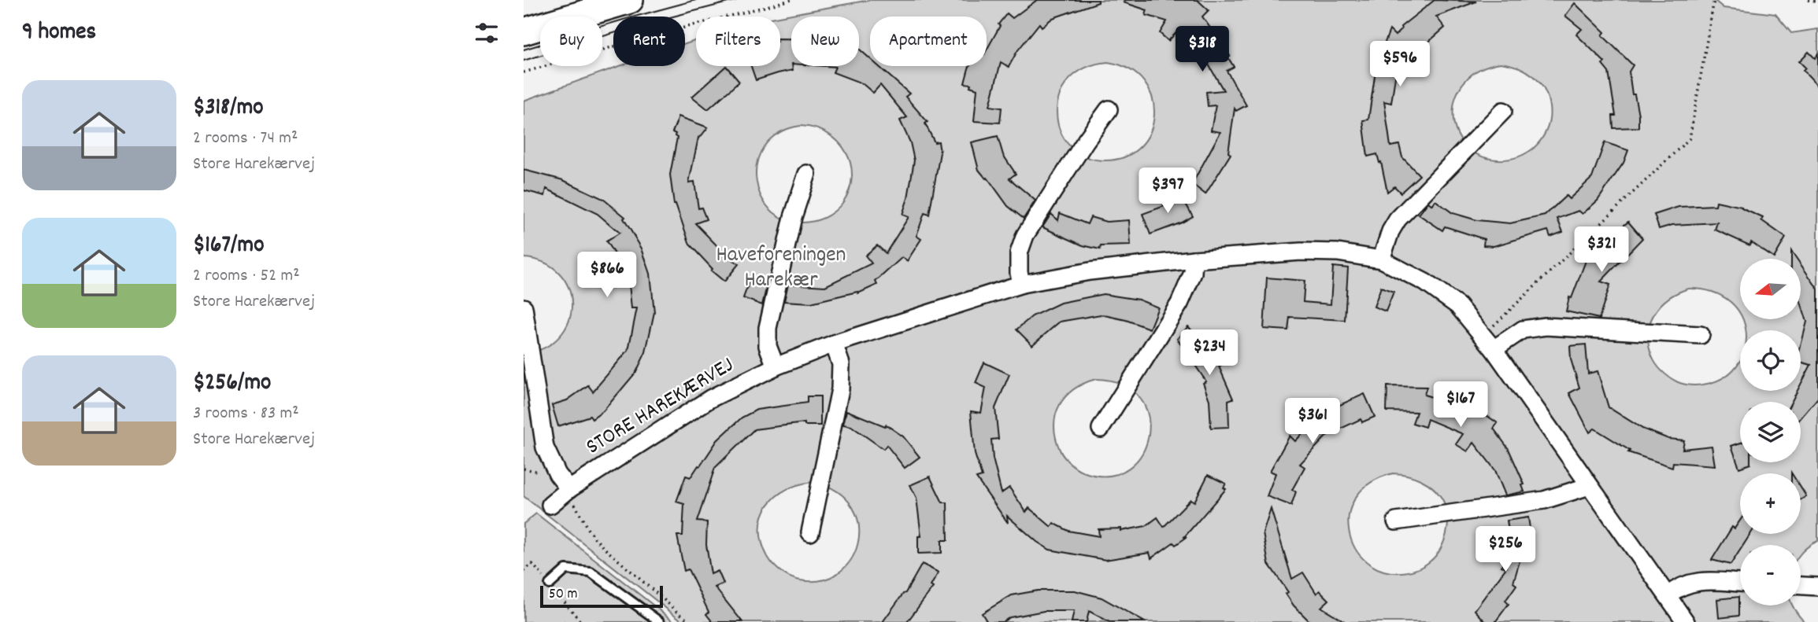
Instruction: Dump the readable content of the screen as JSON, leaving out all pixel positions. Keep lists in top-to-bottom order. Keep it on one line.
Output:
{"streets":{"street":["STORE HAREKÆRVEJ"]},"parks":["Haveforeningen Harekær"],"scale_bar":"50 m","north":"left","page":{"heading":"9 homes","chip":["Buy","Rent","Filters","New","Apartment"],"price":["$318","$596","$397","$321","$866","$234","$167","$361","$256"],"list":[{"name":"$318/mo","note":"2 rooms · 74 m² · Store Harekærvej"},{"name":"$167/mo","note":"2 rooms · 52 m² · Store Harekærvej"},{"name":"$256/mo","note":"3 rooms · 83 m² · Store Harekærvej"}],"map_buttons":["+","−"],"scale":"50 m"}}
